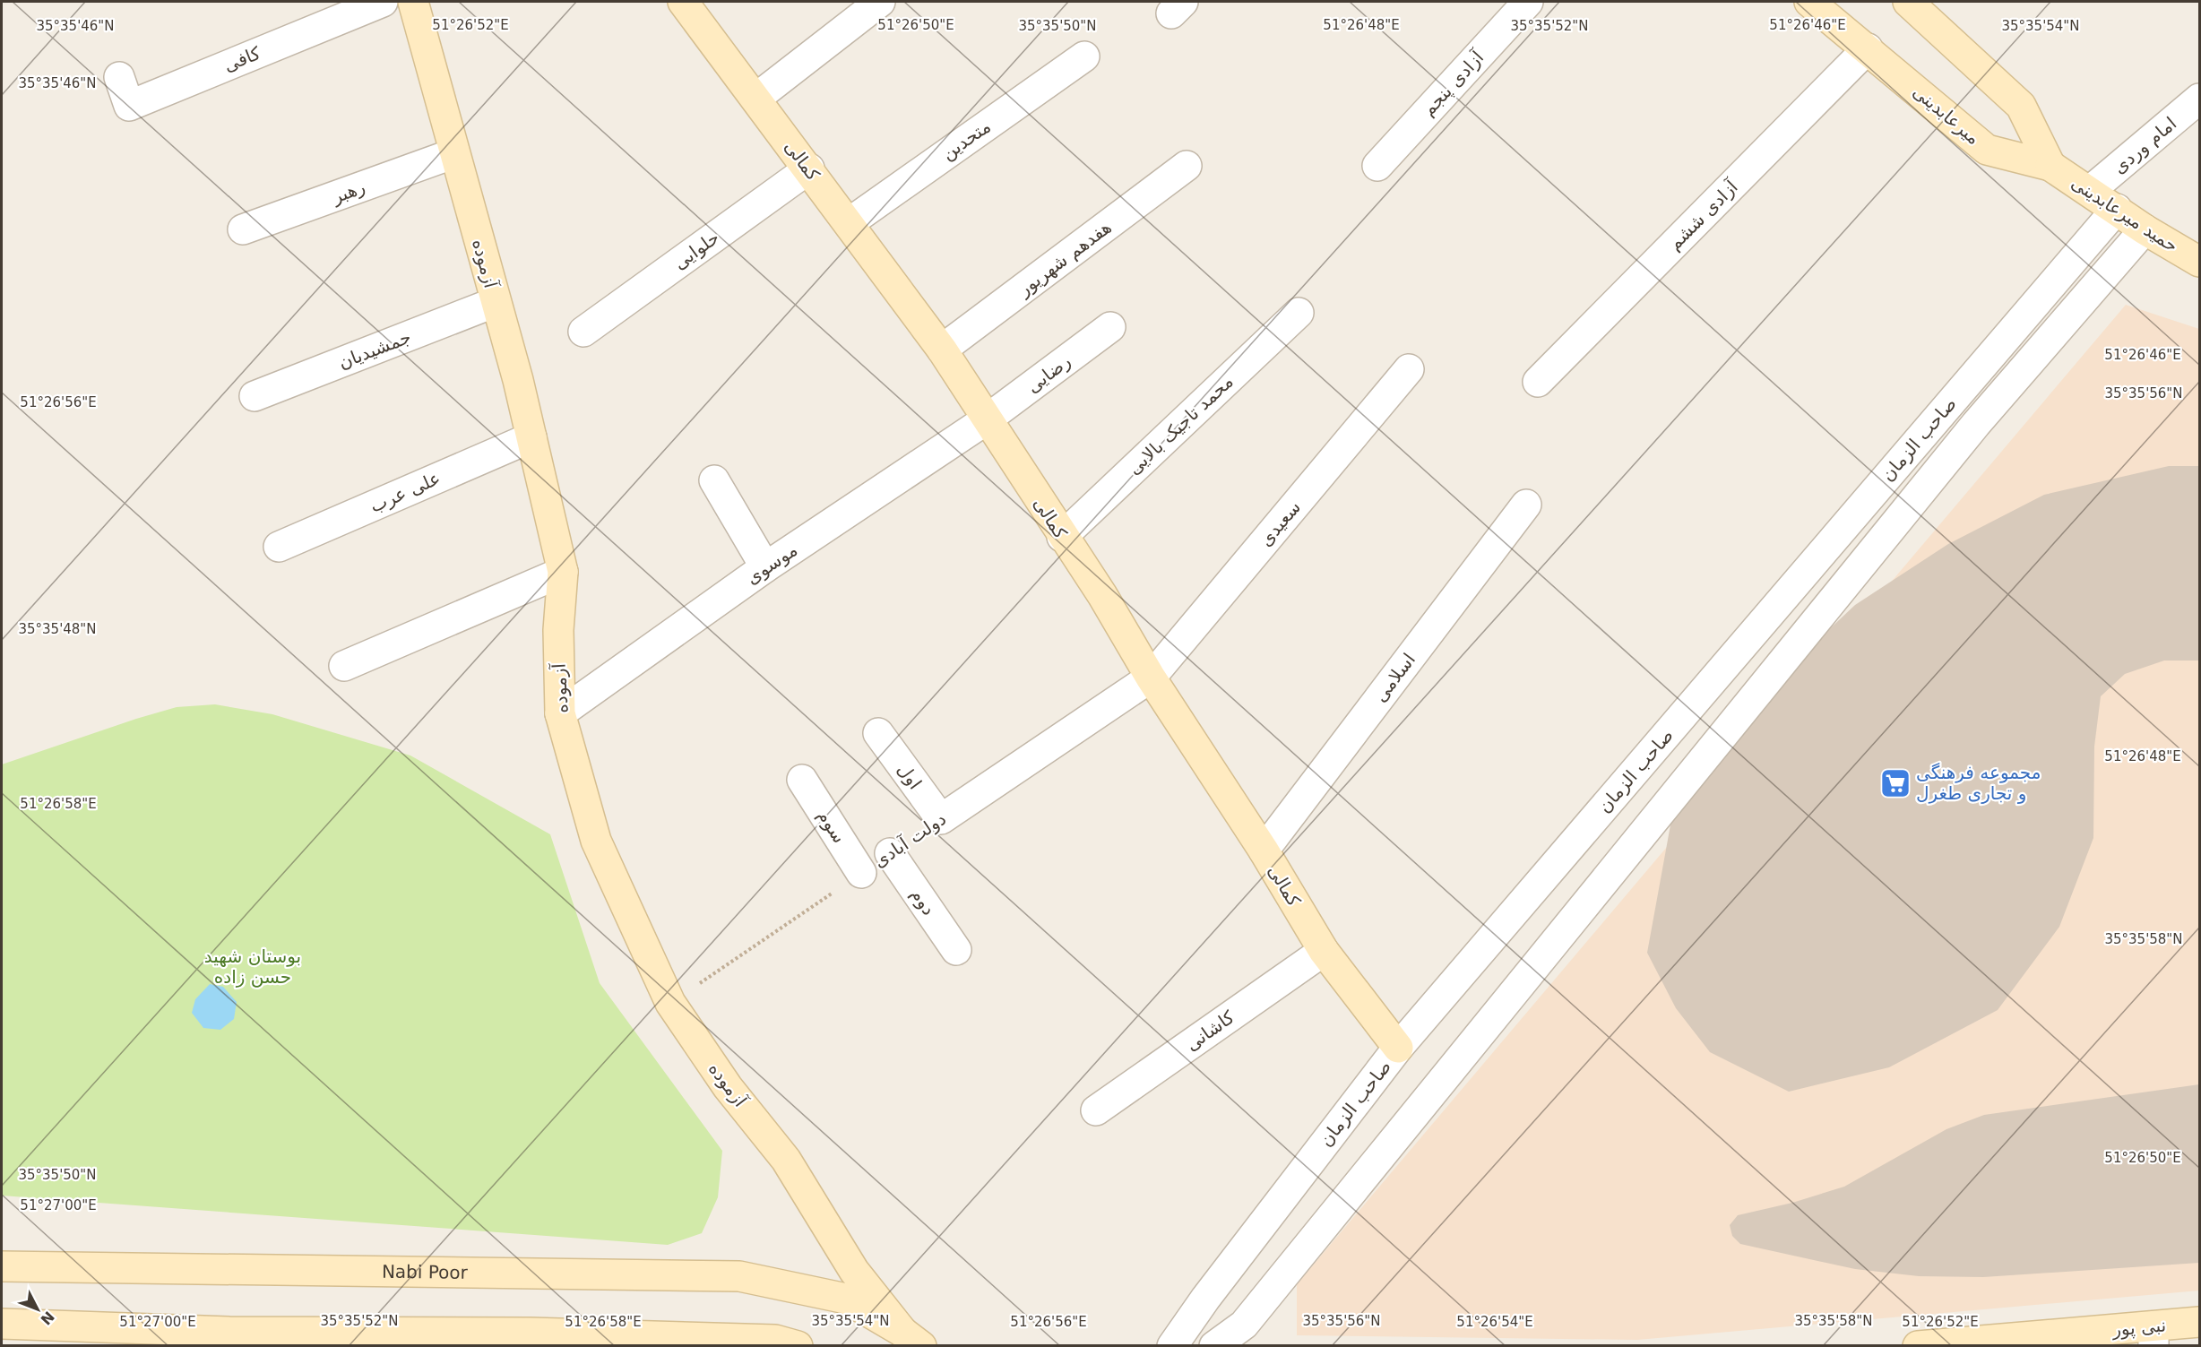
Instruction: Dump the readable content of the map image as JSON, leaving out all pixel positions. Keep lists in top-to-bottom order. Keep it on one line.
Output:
{"streets":{"street":["کافی","آزادی پنجم","میرعابدینی","متحدین","امام وردی","کمالی","رهبر","حمید میرعابدینی","آزادی ششم","حلوایی","هفدهم شهریور","آزموده","جمشیدیان","رضایی","محمد تاجیک بالایی","صاحب الزمان","علی عرب","سعیدی","موسوی","اسلامی","اول","سوم","دولت آبادی","دوم","کاشانی","Nabi Poor","نبی پور"]},"crossings":[["میرعابدینی","حمید میرعابدینی"],["میرعابدینی","آزادی ششم"],["متحدین","کمالی"],["امام وردی","حمید میرعابدینی"],["کمالی","حلوایی"],["کمالی","هفدهم شهریور"],["کمالی","رضایی"],["کمالی","محمد تاجیک بالایی"],["کمالی","صاحب الزمان"],["کمالی","سعیدی"],["کمالی","موسوی"],["کمالی","اسلامی"],["کمالی","دولت آبادی"],["کمالی","کاشانی"],["رهبر","آزموده"],["حمید میرعابدینی","صاحب الزمان"],["آزموده","جمشیدیان"],["آزموده","علی عرب"],["آزموده","موسوی"],["آزموده","دولت آبادی"],["آزموده","Nabi Poor"],["رضایی","موسوی"],["سعیدی","دولت آبادی"],["اول","دولت آبادی"],["سوم","دولت آبادی"]],"parks":["بوستان شهید حسن زاده"],"places":{"supermarket":["مجموعه فرهنگی و تجاری طغرل"]},"north":"bottom right","coordinates":["51°26'52\"E","51°26'48\"E","51°26'50\"E","51°26'46\"E","35°35'46\"N","35°35'50\"N","35°35'52\"N","35°35'54\"N","35°35'56\"N","51°26'56\"E","35°35'48\"N","51°26'58\"E","35°35'58\"N","51°27'00\"E","51°26'54\"E"]}
